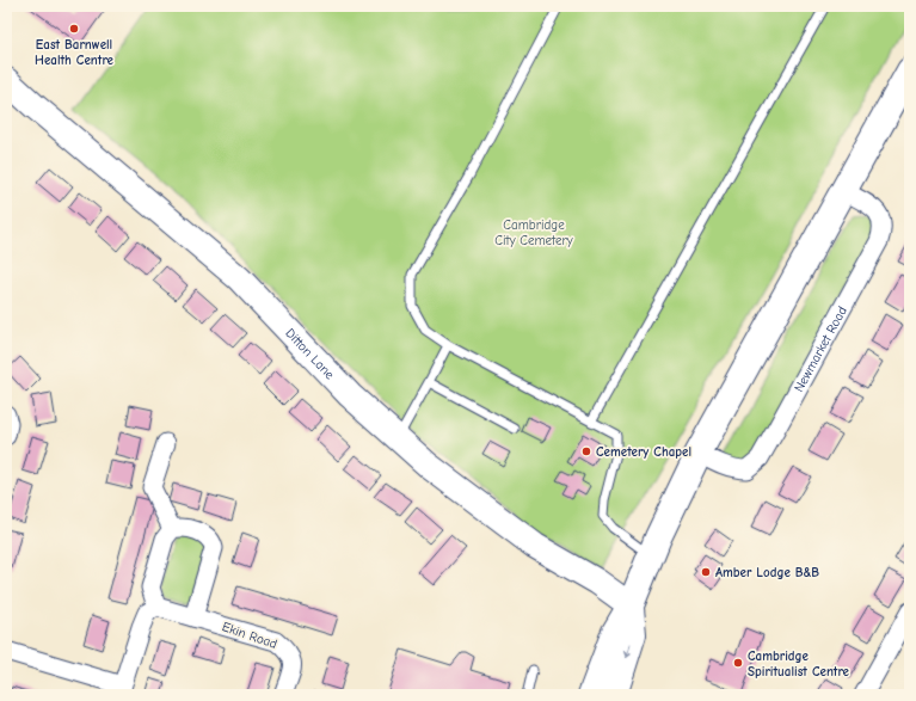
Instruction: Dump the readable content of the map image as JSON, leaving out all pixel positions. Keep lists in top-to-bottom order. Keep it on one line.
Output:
{"streets":{"main road":["Ditton Lane"],"street":["Newmarket Road","Ekin Road"]},"parks":["Cambridge City Cemetery"],"places":["East Barnwell Health Centre","Cemetery Chapel","Amber Lodge B&B","Cambridge Spiritualist Centre"]}
